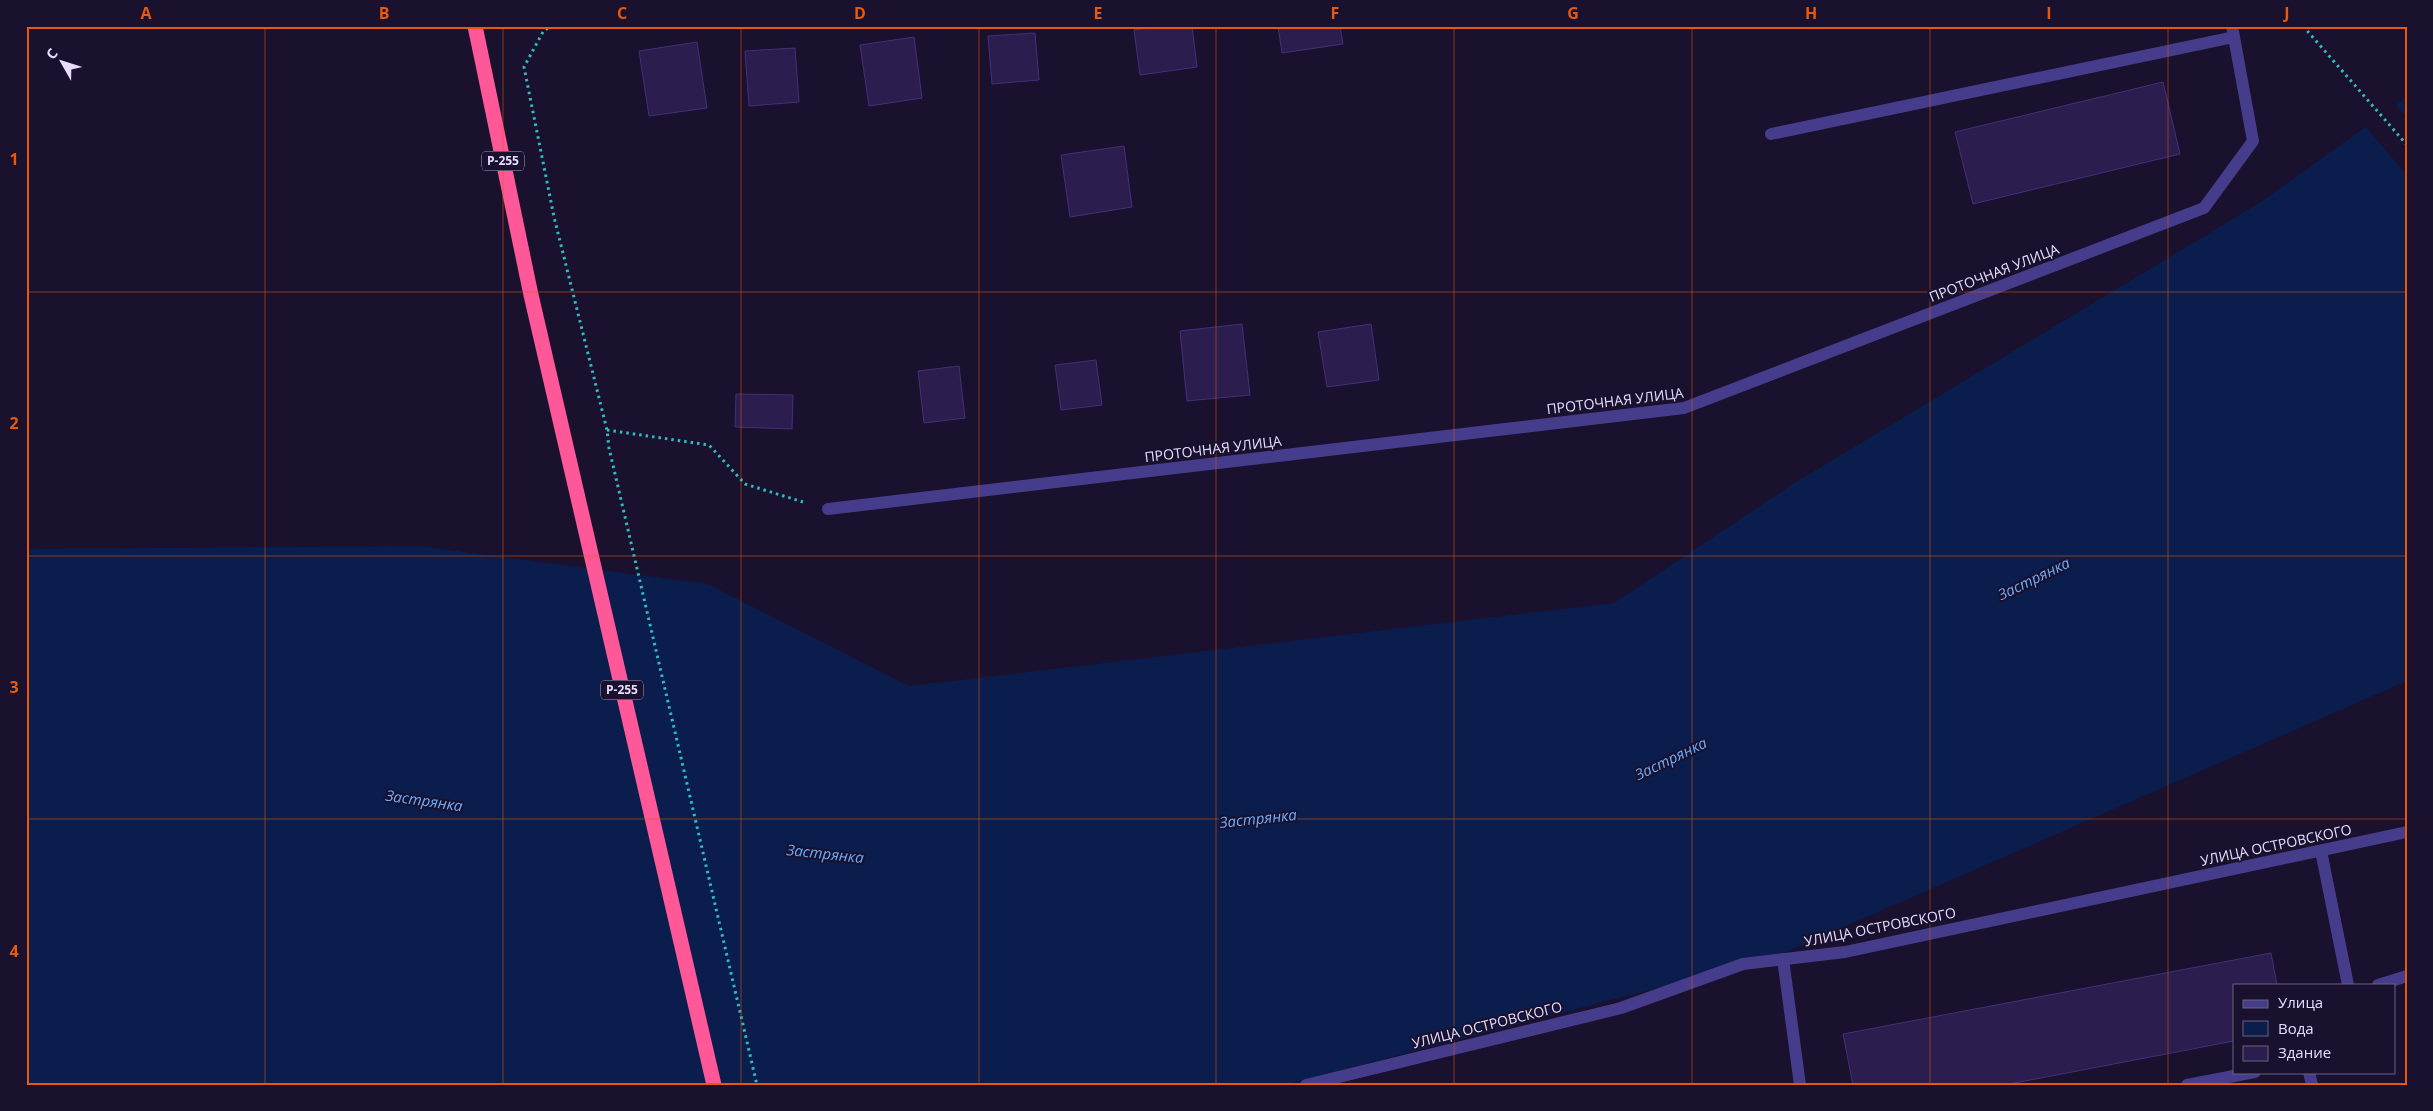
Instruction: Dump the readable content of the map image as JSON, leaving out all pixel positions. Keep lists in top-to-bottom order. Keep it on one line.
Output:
{"streets":{"highway":["Р-255"],"street":["ПРОТОЧНАЯ УЛИЦА","УЛИЦА ОСТРОВСКОГО"]},"water":["Застрянка"],"legend":["Улица","Вода","Здание"],"north":"top left","grid":{"columns":["A","B","C","D","E","F","G","H","I","J"],"rows":["1","2","3","4"]}}
